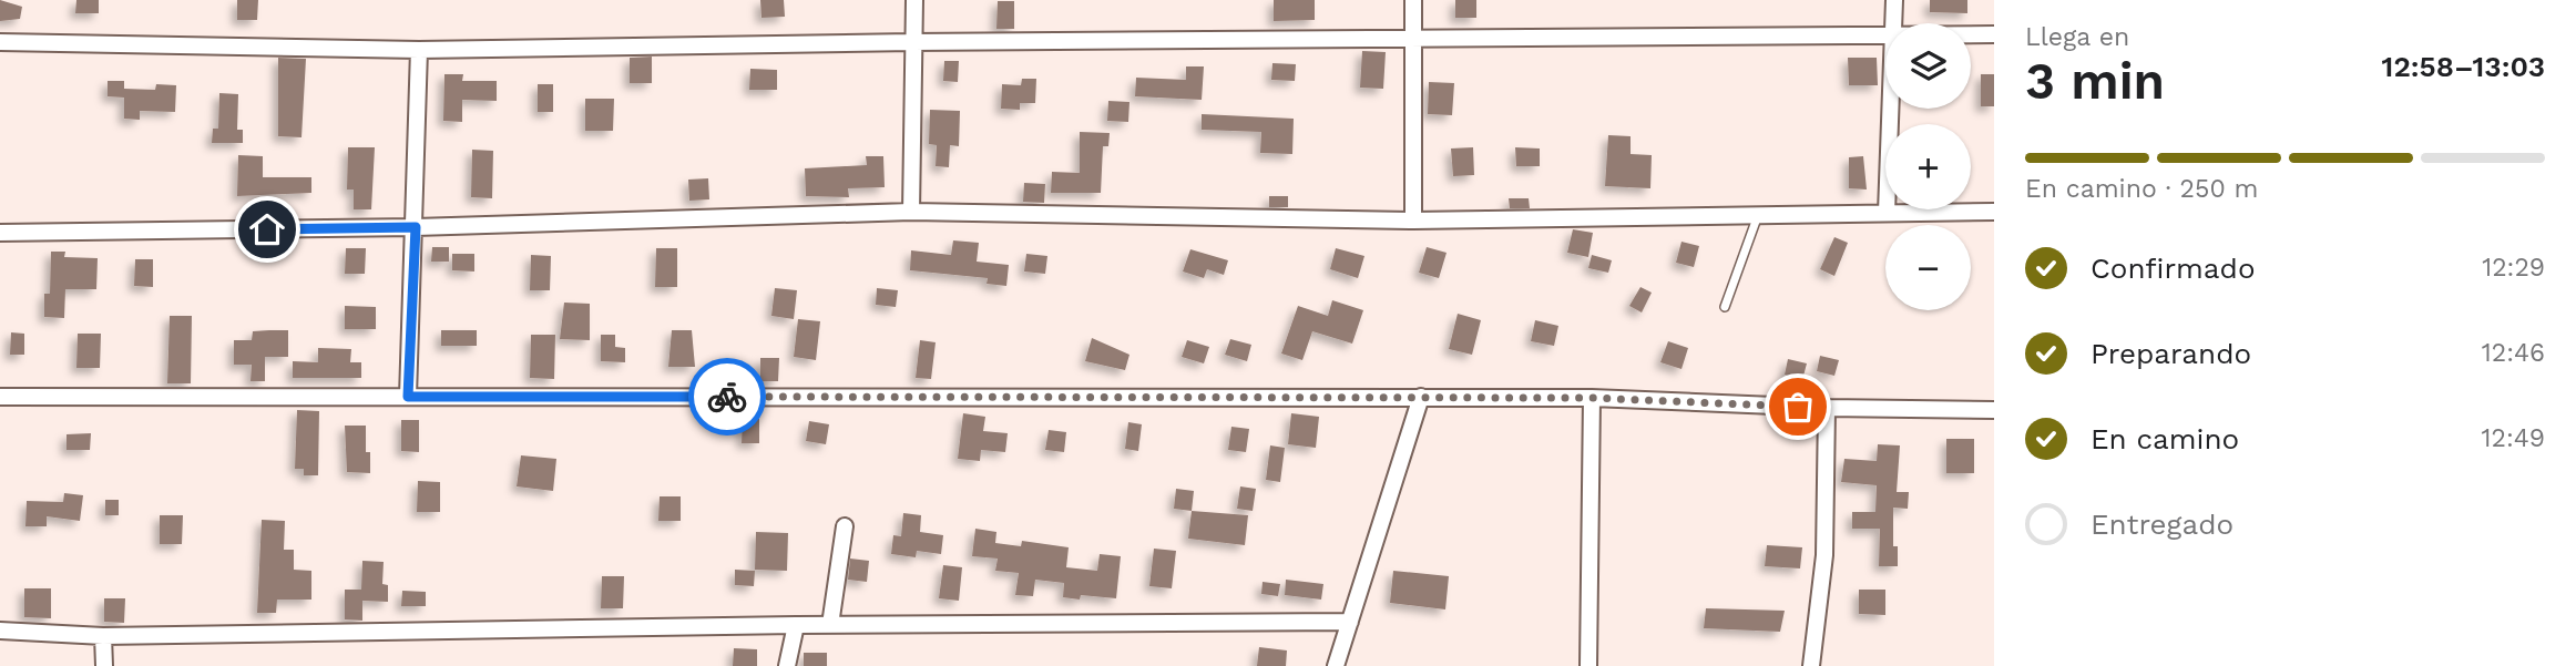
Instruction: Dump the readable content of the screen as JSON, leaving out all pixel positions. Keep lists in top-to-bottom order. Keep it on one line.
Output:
{"page":{"heading":["3 min","Llega en","12:58–13:03"],"map_buttons":["+","−"],"bar":"En camino · 250 m","list":[["Confirmado","12:29"],["Preparando","12:46"],["En camino","12:49"],"Entregado"]}}
